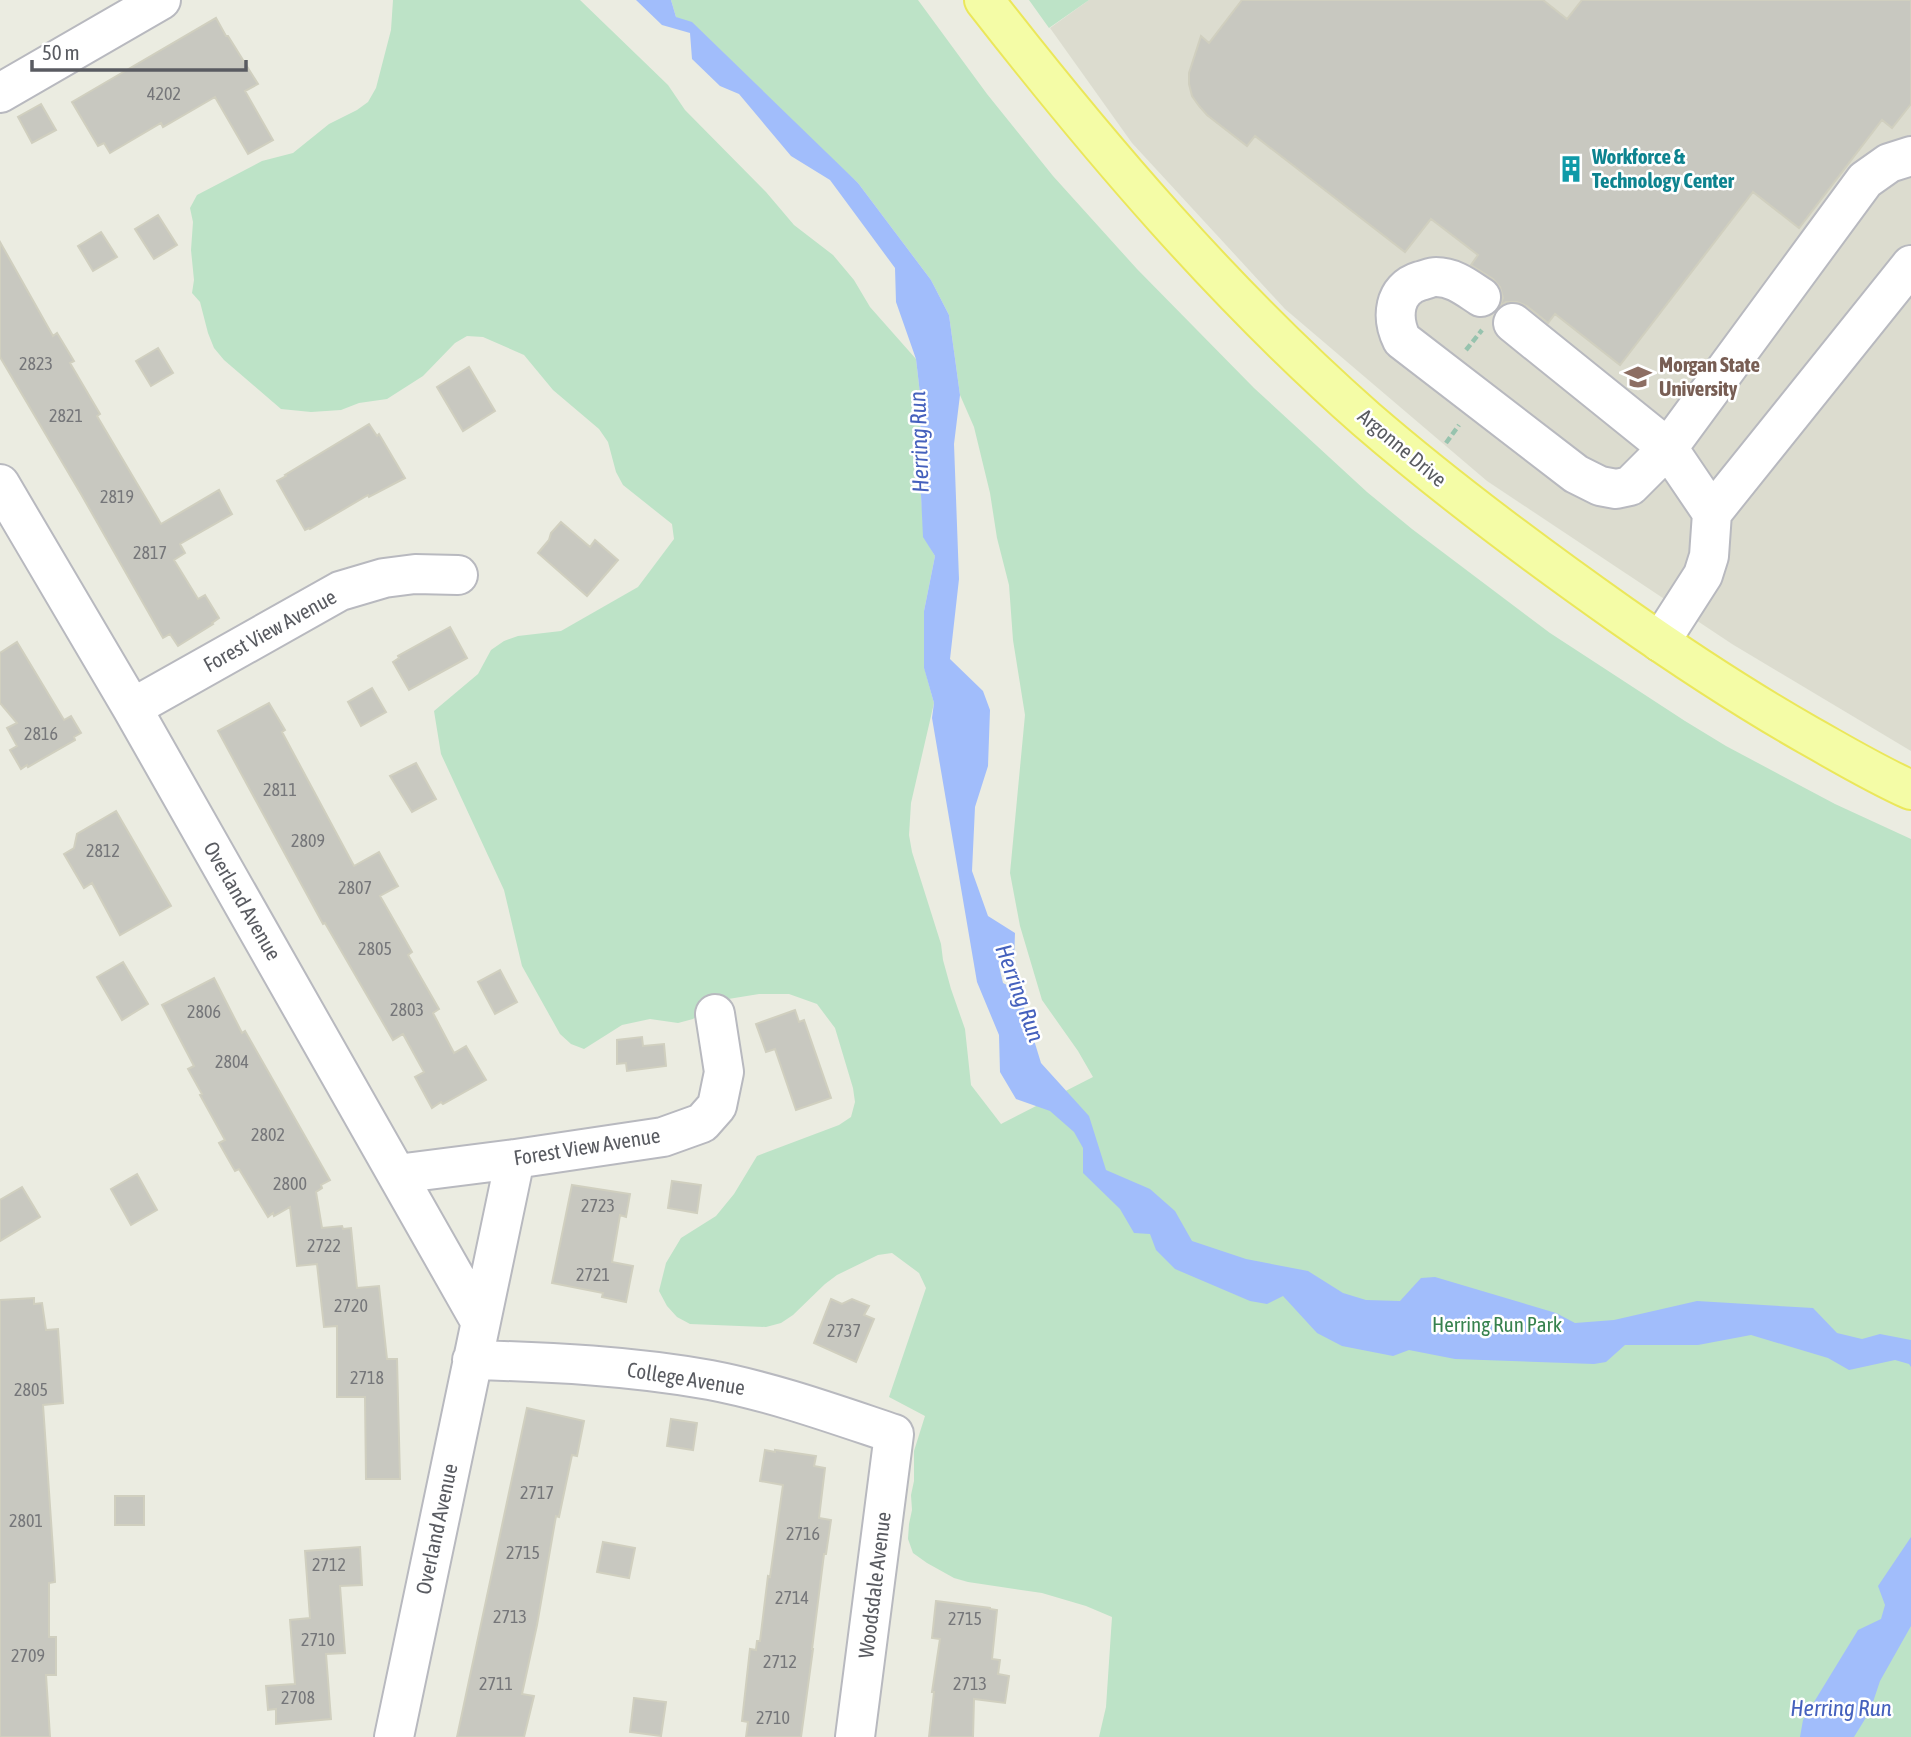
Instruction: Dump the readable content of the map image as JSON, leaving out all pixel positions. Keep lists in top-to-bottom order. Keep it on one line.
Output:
{"streets":{"main road":["Argonne Drive"],"street":["Forest View Avenue","Overland Avenue","College Avenue","Woodsdale Avenue"]},"crossings":[["Forest View Avenue","Overland Avenue"],["Overland Avenue","College Avenue"],["College Avenue","Woodsdale Avenue"]],"water":["Herring Run"],"parks":["Herring Run Park"],"places":{"building":["Workforce & Technology Center"],"school or university":["Morgan State University"]},"house_numbers":["4202","2823","2821","2819","2817","2816","2811","2809","2812","2807","2805","2803","2806","2804","2802","2800","2723","2722","2721","2720","2737","2718","2805","2717","2801","2716","2715","2712","2714","2713","2715","2710","2709","2712","2711","2713","2708","2710"],"scale_bar":"50 m"}
